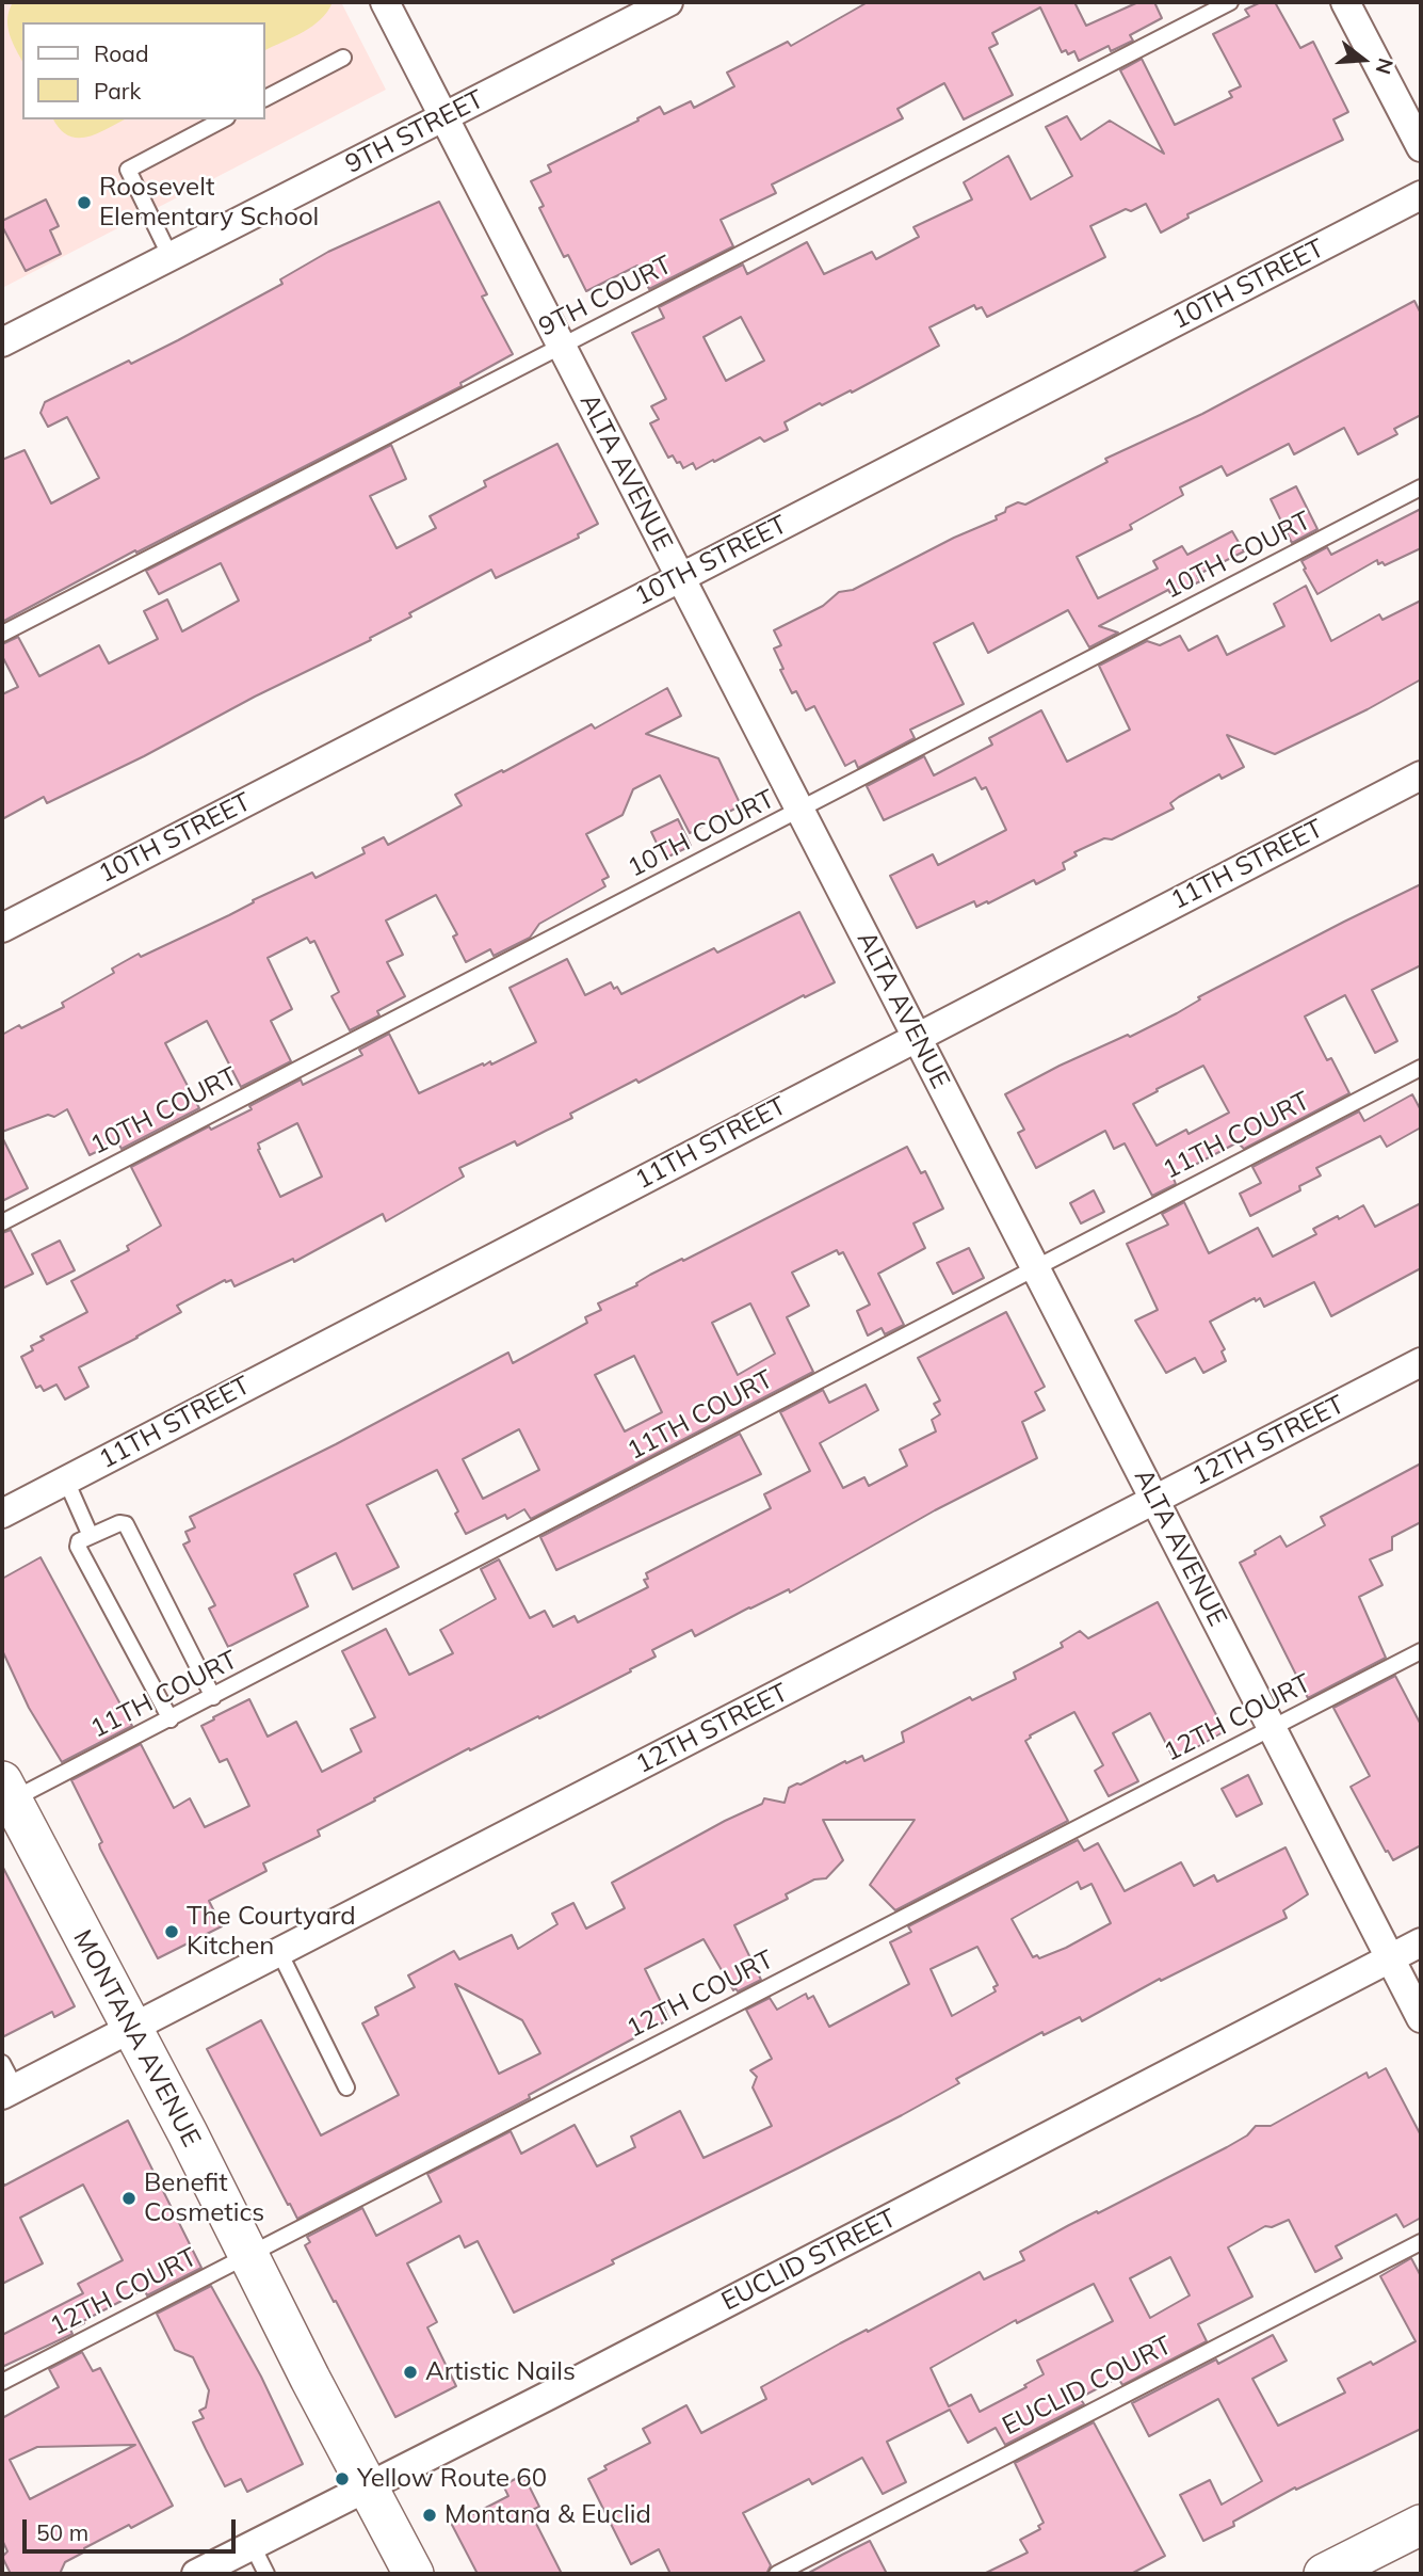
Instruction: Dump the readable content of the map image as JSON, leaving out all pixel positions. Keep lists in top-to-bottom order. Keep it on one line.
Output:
{"streets":{"street":["9TH STREET","10TH STREET","ALTA AVENUE","11TH STREET","12TH STREET","MONTANA AVENUE","EUCLID STREET"],"lane":["9TH COURT","10TH COURT","11TH COURT","12TH COURT","EUCLID COURT"]},"crossings":[["9TH STREET","ALTA AVENUE"],["10TH STREET","ALTA AVENUE"],["9TH COURT","ALTA AVENUE"],["ALTA AVENUE","10TH COURT"],["ALTA AVENUE","11TH STREET"],["ALTA AVENUE","11TH COURT"],["ALTA AVENUE","12TH STREET"],["ALTA AVENUE","12TH COURT"],["ALTA AVENUE","EUCLID STREET"],["11TH COURT","MONTANA AVENUE"],["12TH STREET","MONTANA AVENUE"],["12TH COURT","MONTANA AVENUE"],["MONTANA AVENUE","EUCLID STREET"]],"places":["Roosevelt Elementary School","The Courtyard Kitchen","Benefit Cosmetics","Artistic Nails","Yellow Route 60","Montana & Euclid"],"legend":["Road","Park"],"scale_bar":"50 m","north":"right"}
